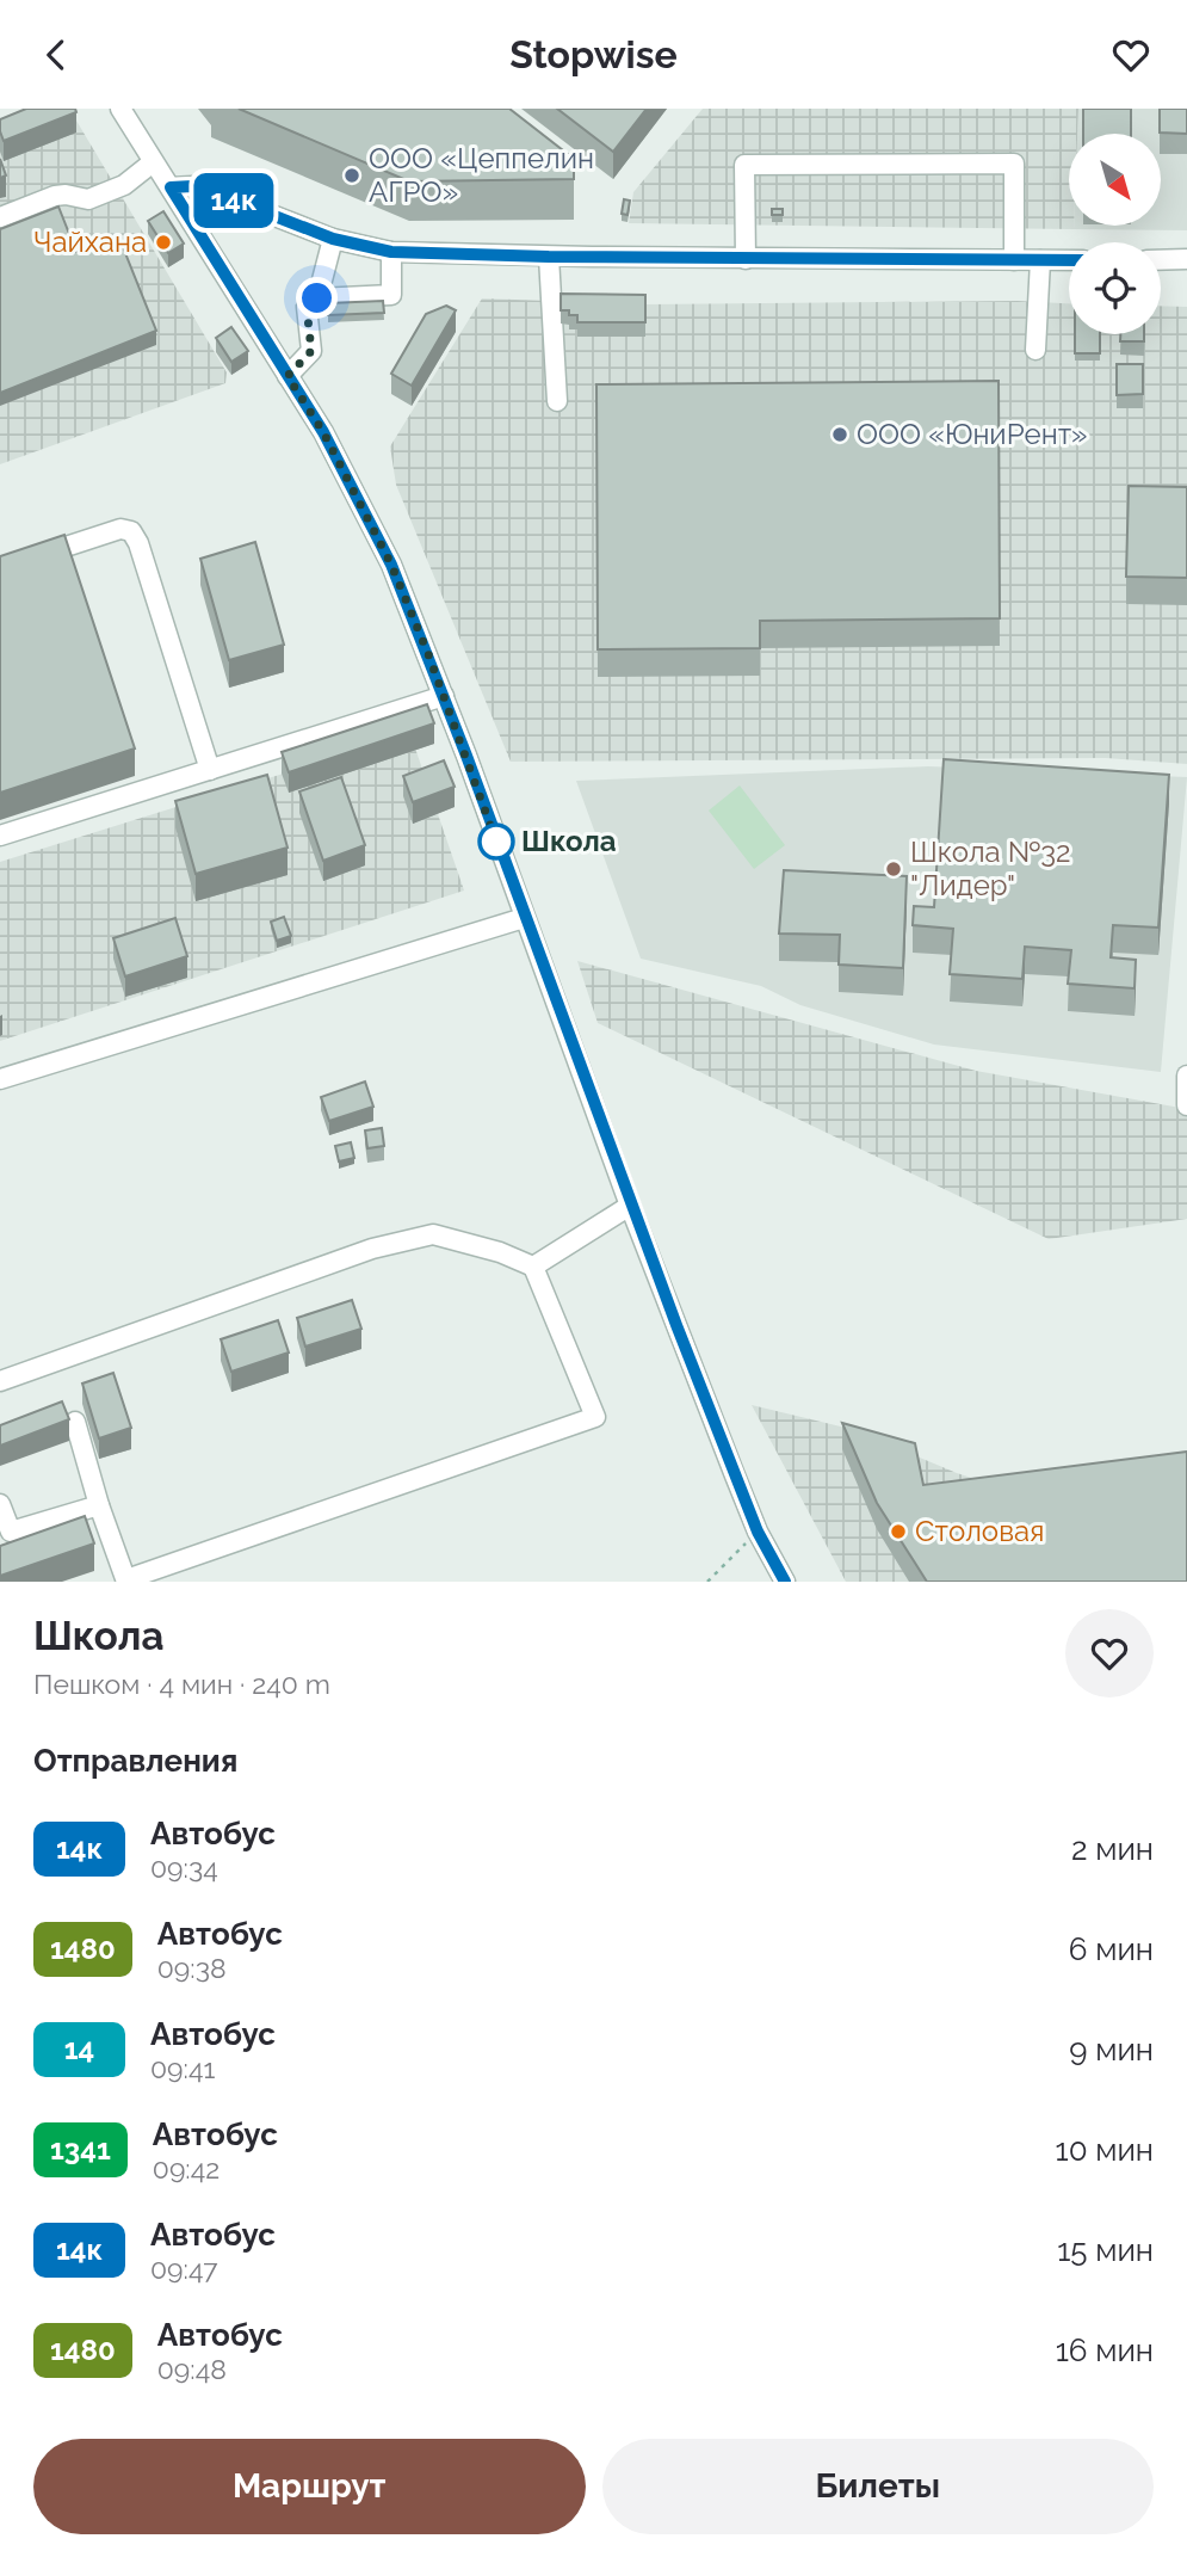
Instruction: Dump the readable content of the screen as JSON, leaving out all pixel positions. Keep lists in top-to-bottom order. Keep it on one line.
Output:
{"places":["ООО «Цеппелин АГРО»","Чайхана","ООО «ЮниРент»","Школа","Школа №32 \"Лидер\"","Столовая"],"lines":["bus line 14к"],"north":"bottom right","page":{"header":"Stopwise","on_map":"14к","heading":[["Школа","Пешком · 4 мин · 240 m"],"Отправления"],"list":[{"mark":"14к","name":"Автобус","note":"09:34","value":"2 мин"},{"mark":"1480","name":"Автобус","note":"09:38","value":"6 мин"},{"mark":"14","name":"Автобус","note":"09:41","value":"9 мин"},{"mark":"1341","name":"Автобус","note":"09:42","value":"10 мин"},{"mark":"14к","name":"Автобус","note":"09:47","value":"15 мин"},{"mark":"1480","name":"Автобус","note":"09:48","value":"16 мин"}],"buttons":["Маршрут","Билеты"]}}
